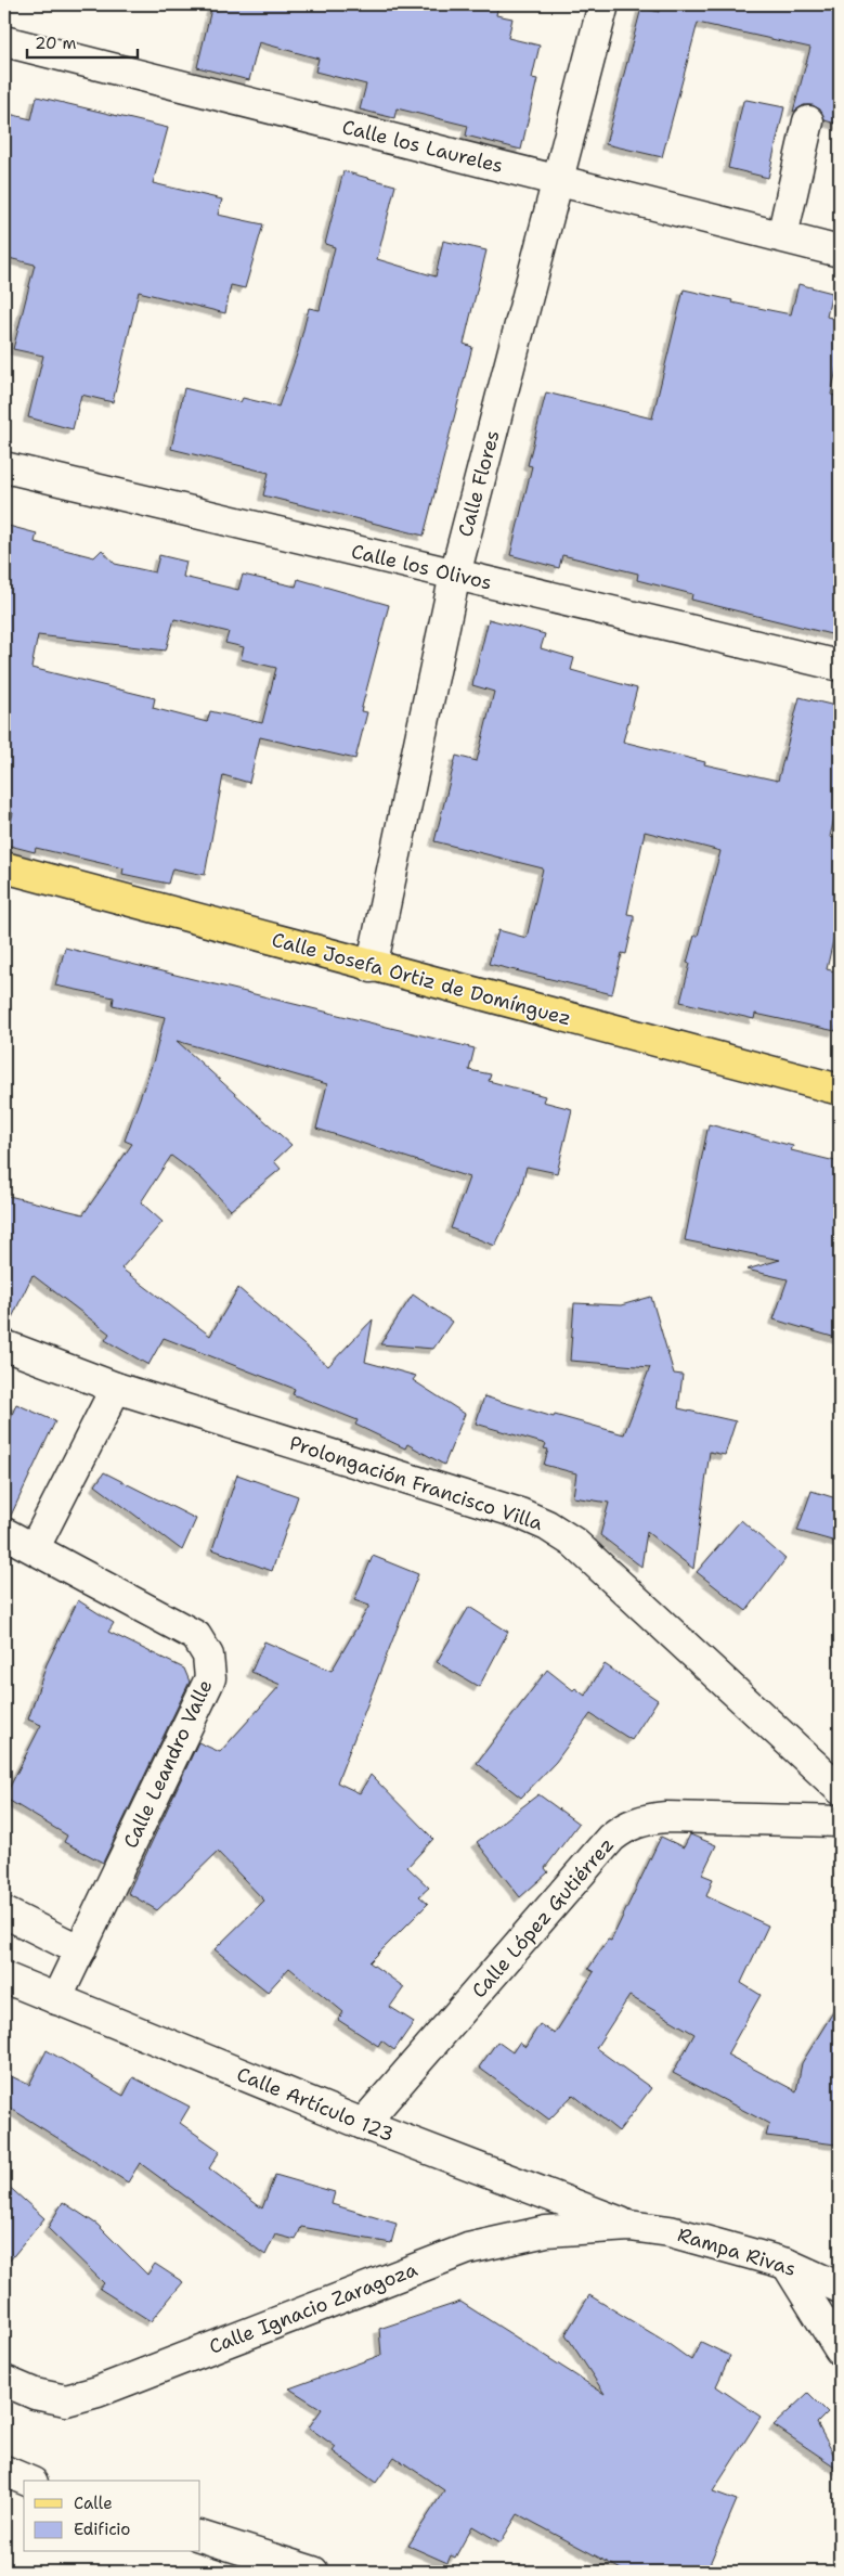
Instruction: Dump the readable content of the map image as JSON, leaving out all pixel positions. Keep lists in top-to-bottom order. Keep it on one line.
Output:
{"streets":{"main road":["Calle Josefa Ortiz de Domínguez"],"street":["Calle los Laureles","Calle Flores","Calle los Olivos","Prolongación Francisco Villa","Calle Leandro Valle","Calle López Gutiérrez","Calle Artículo 123","Rampa Rivas","Calle Ignacio Zaragoza"]},"crossings":[["Calle los Laureles","Calle Flores"],["Calle Flores","Calle los Olivos"],["Calle Flores","Calle Josefa Ortiz de Domínguez"],["Calle Leandro Valle","Calle Artículo 123"],["Calle López Gutiérrez","Calle Artículo 123"],["Calle Artículo 123","Rampa Rivas"],["Calle Artículo 123","Calle Ignacio Zaragoza"],["Rampa Rivas","Calle Ignacio Zaragoza"]],"legend":["Calle","Edificio"],"scale_bar":"20 m"}
